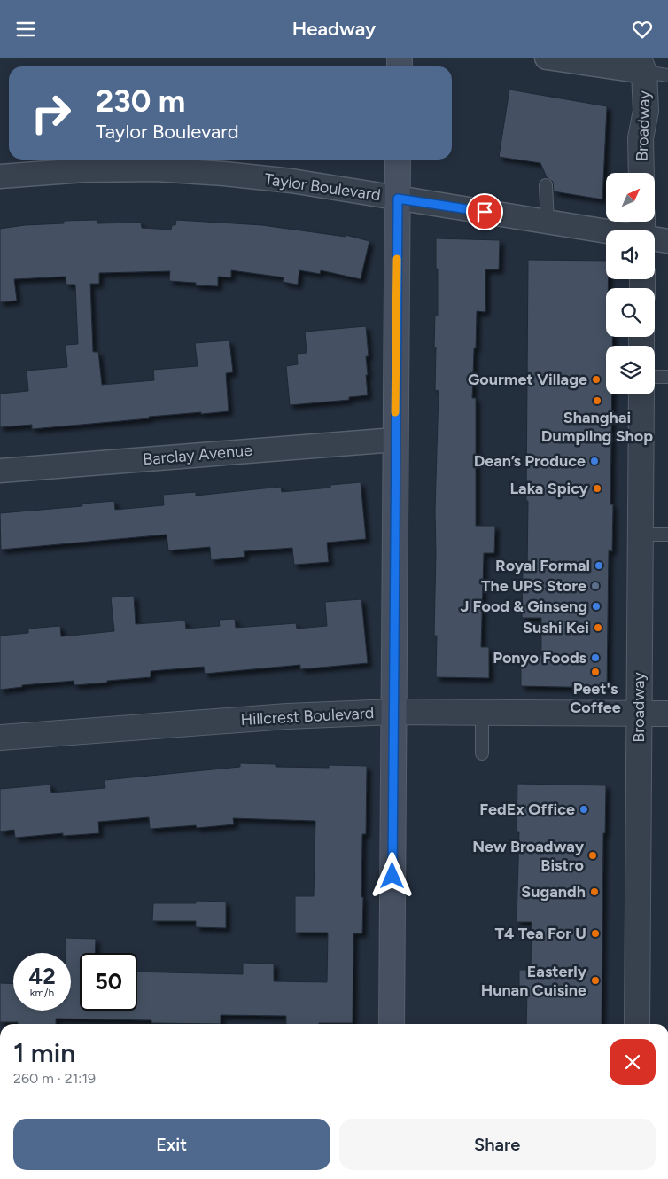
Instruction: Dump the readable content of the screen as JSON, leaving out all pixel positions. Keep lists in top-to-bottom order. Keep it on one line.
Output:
{"streets":{"street":["Broadway","Taylor Boulevard","Barclay Avenue","Hillcrest Boulevard"]},"crossings":[["Broadway","Hillcrest Boulevard"]],"places":["Gourmet Village","Shanghai Dumpling Shop","Dean’s Produce","Laka Spicy","Royal Formal","The UPS Store","J Food & Ginseng","Sushi Kei","Ponyo Foods","Peet's Coffee","FedEx Office","New Broadway Bistro","Sugandh","T4 Tea For U","Easterly Hunan Cuisine"],"north":"top right","page":{"header":"Headway","turn":["230 m","Taylor Boulevard"],"speed":"42 km/h","limit":"50","heading":["1 min","260 m · 21:19"],"buttons":["Exit","Share"]}}
